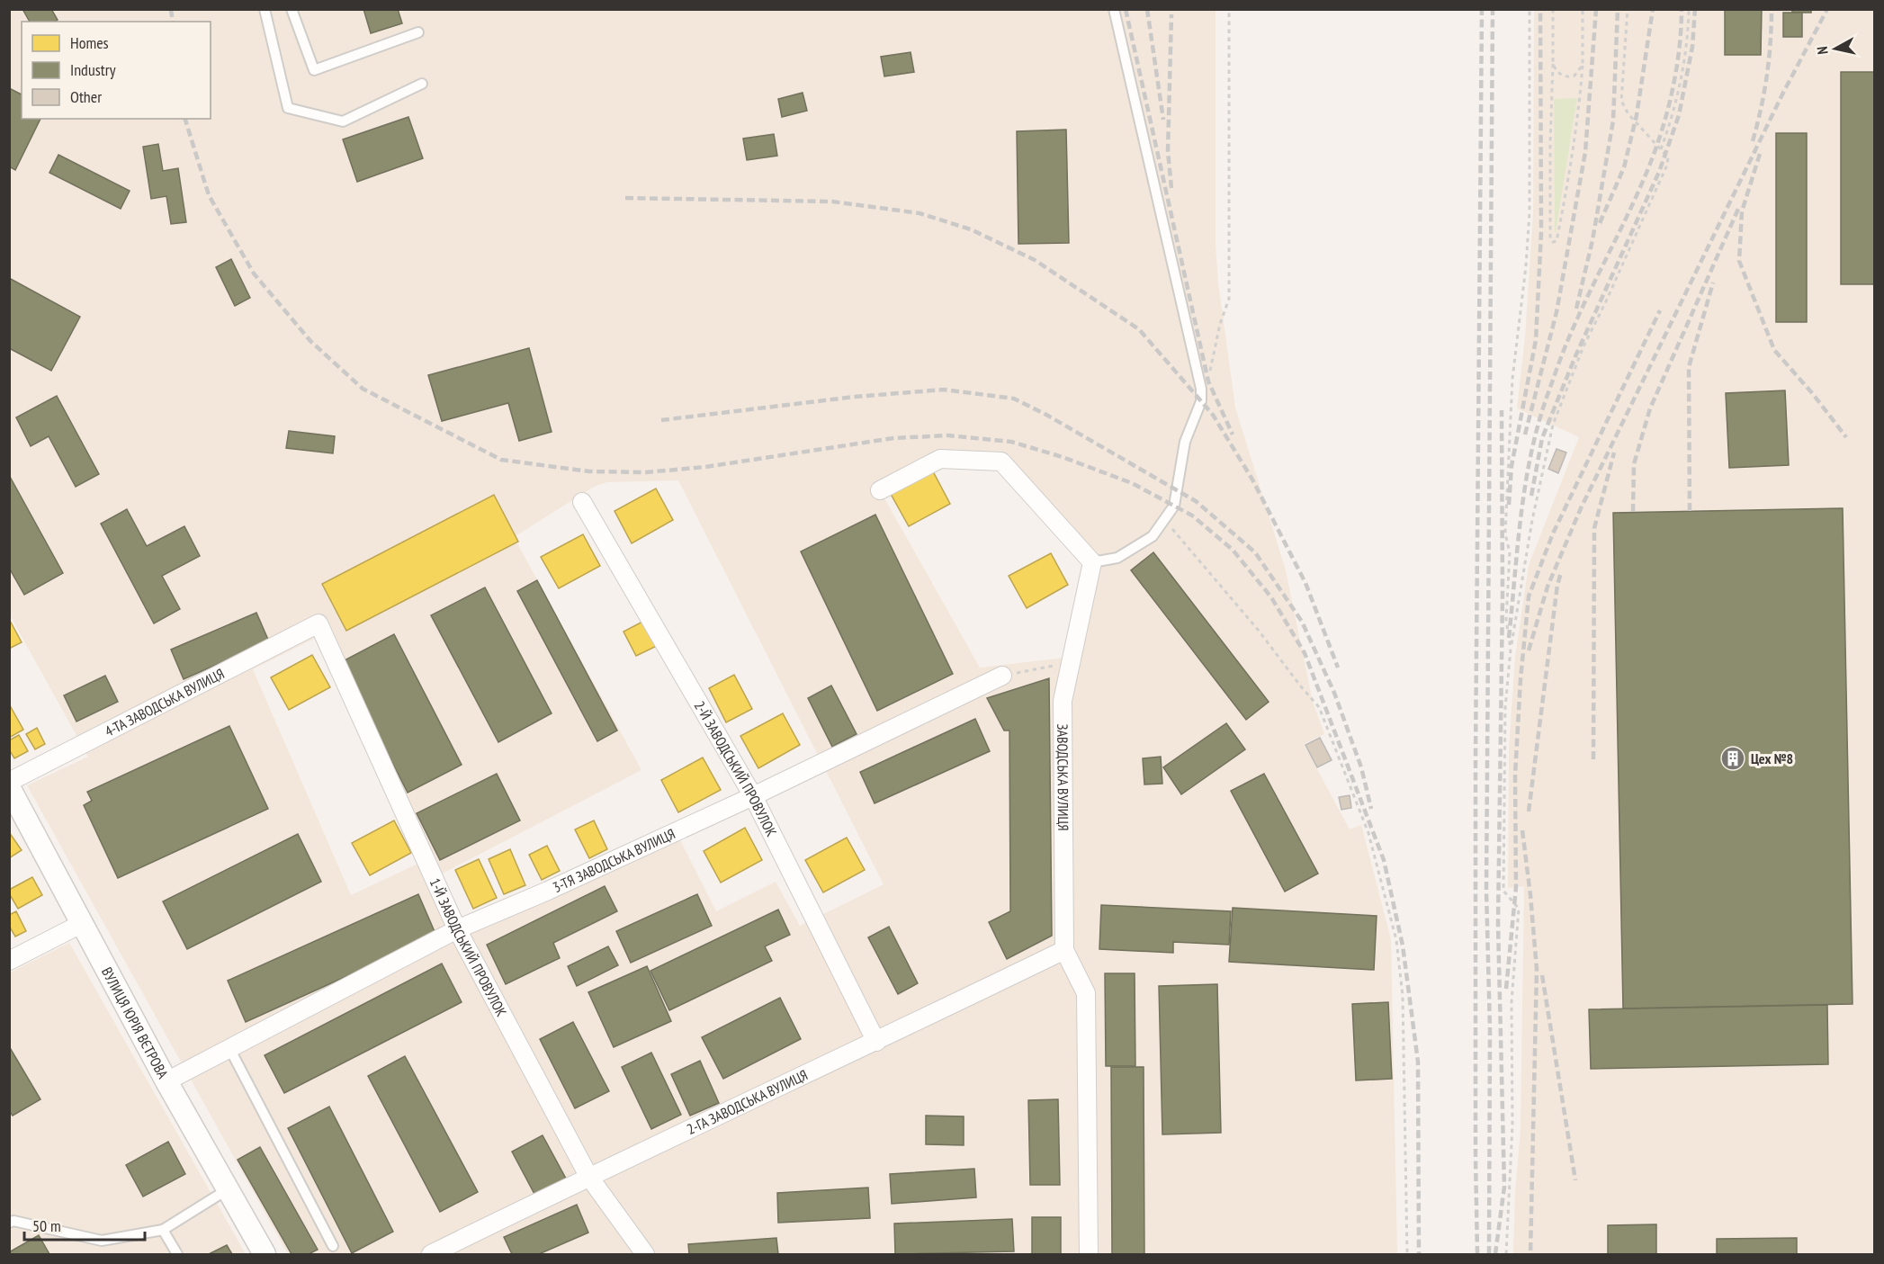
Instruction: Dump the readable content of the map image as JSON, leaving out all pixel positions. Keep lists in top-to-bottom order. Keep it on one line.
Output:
{"streets":{"street":["4-ТА ЗАВОДСЬКА ВУЛИЦЯ","2-Й ЗАВОДСЬКИЙ ПРОВУЛОК","ЗАВОДСЬКА ВУЛИЦЯ","3-ТЯ ЗАВОДСЬКА ВУЛИЦЯ","1-Й ЗАВОДСЬКИЙ ПРОВУЛОК","ВУЛИЦЯ ЮРІЯ ВЄТРОВА","2-ГА ЗАВОДСЬКА ВУЛИЦЯ"]},"crossings":[["4-ТА ЗАВОДСЬКА ВУЛИЦЯ","1-Й ЗАВОДСЬКИЙ ПРОВУЛОК"],["2-Й ЗАВОДСЬКИЙ ПРОВУЛОК","3-ТЯ ЗАВОДСЬКА ВУЛИЦЯ"],["2-Й ЗАВОДСЬКИЙ ПРОВУЛОК","2-ГА ЗАВОДСЬКА ВУЛИЦЯ"],["ЗАВОДСЬКА ВУЛИЦЯ","2-ГА ЗАВОДСЬКА ВУЛИЦЯ"],["3-ТЯ ЗАВОДСЬКА ВУЛИЦЯ","1-Й ЗАВОДСЬКИЙ ПРОВУЛОК"],["3-ТЯ ЗАВОДСЬКА ВУЛИЦЯ","ВУЛИЦЯ ЮРІЯ ВЄТРОВА"],["1-Й ЗАВОДСЬКИЙ ПРОВУЛОК","2-ГА ЗАВОДСЬКА ВУЛИЦЯ"]],"places":{"building":["Цех №8"]},"legend":["Homes","Industry","Other"],"scale_bar":"50 m","north":"left"}
